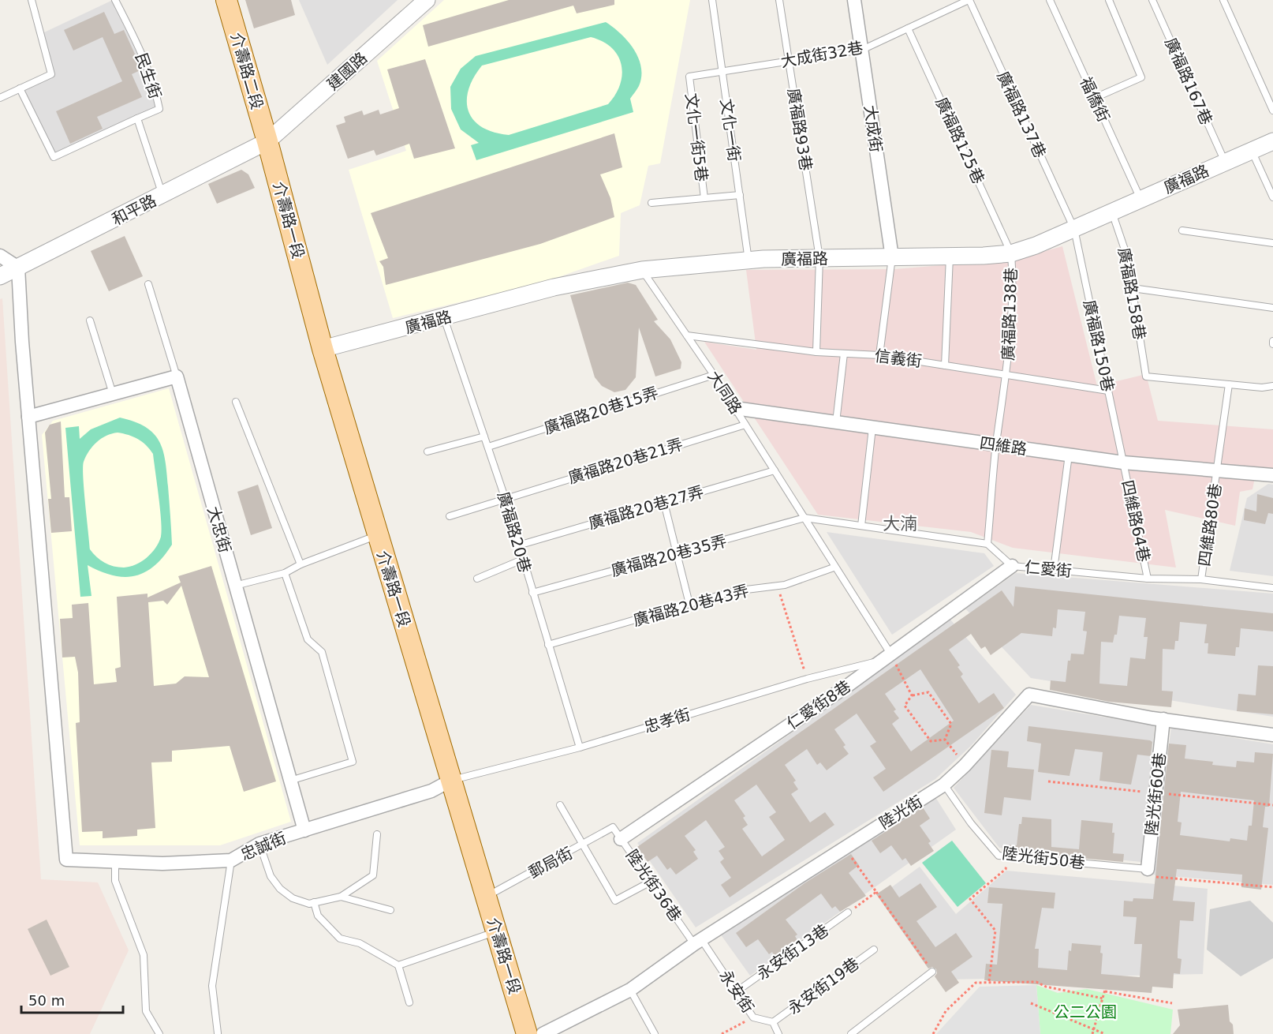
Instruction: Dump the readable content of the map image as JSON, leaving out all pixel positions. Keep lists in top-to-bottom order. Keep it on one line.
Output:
{"streets":{"main road":["介壽路二段","介壽路一段"],"street":["建國路","大成街","廣福路","和平路","四維路","大忠街","仁愛街8巷","陸光街60巷","陸光街","忠誠街"],"lane":["大成街32巷","民生街","廣福路167巷","福僑街","廣福路137巷","廣福路93巷","文化一街","文化一街5巷","廣福路125巷","廣福路158巷","廣福路138巷","廣福路150巷","信義街","大同路","廣福路20巷15弄","廣福路20巷21弄","廣福路20巷27弄","四維路64巷","四維路80巷","廣福路20巷","廣福路20巷35弄","仁愛街","廣福路20巷43弄","忠孝街","陸光街50巷","郵局街","陸光街36巷","永安街13巷","永安街19巷","永安街"]},"crossings":[["大成街32巷","廣福路137巷"],["大成街32巷","大成街"],["大成街32巷","廣福路93巷"],["大成街32巷","文化一街"],["大成街32巷","文化一街5巷"],["大成街32巷","廣福路125巷"],["介壽路二段","建國路"],["介壽路二段","和平路"],["介壽路二段","介壽路一段"],["建國路","和平路"],["建國路","介壽路一段"],["民生街","和平路"],["廣福路167巷","廣福路"],["福僑街","廣福路"],["廣福路137巷","廣福路"],["廣福路137巷","廣福路150巷"],["大成街","廣福路"],["廣福路93巷","廣福路"],["廣福路93巷","信義街"],["文化一街","文化一街5巷"],["文化一街","廣福路"],["廣福路125巷","廣福路"],["廣福路125巷","廣福路138巷"],["廣福路","介壽路一段"],["廣福路","廣福路158巷"],["廣福路","廣福路138巷"],["廣福路","廣福路150巷"],["廣福路","大同路"],["廣福路","廣福路20巷"],["和平路","介壽路一段"],["介壽路一段","忠孝街"],["介壽路一段","忠誠街"],["介壽路一段","郵局街"],["廣福路158巷","四維路80巷"],["廣福路138巷","信義街"],["廣福路138巷","四維路"],["廣福路138巷","仁愛街"],["廣福路150巷","信義街"],["廣福路150巷","四維路"],["廣福路150巷","四維路64巷"],["信義街","大同路"],["大同路","廣福路20巷15弄"],["大同路","四維路"],["大同路","廣福路20巷21弄"],["大同路","廣福路20巷27弄"],["大同路","廣福路20巷35弄"],["大同路","廣福路20巷43弄"],["大同路","仁愛街8巷"],["大同路","忠孝街"],["廣福路20巷15弄","廣福路20巷"],["四維路","四維路64巷"],["四維路","四維路80巷"],["廣福路20巷21弄","廣福路20巷"],["廣福路20巷27弄","廣福路20巷"],["四維路64巷","仁愛街"],["四維路80巷","仁愛街"],["大忠街","忠誠街"],["廣福路20巷","廣福路20巷35弄"],["廣福路20巷","廣福路20巷43弄"],["廣福路20巷","忠孝街"],["仁愛街","仁愛街8巷"],["仁愛街8巷","忠孝街"],["仁愛街8巷","陸光街36巷"],["忠孝街","忠誠街"],["陸光街60巷","陸光街"],["陸光街60巷","陸光街50巷"],["陸光街","陸光街50巷"],["陸光街","陸光街36巷"],["陸光街","永安街"],["郵局街","陸光街36巷"],["陸光街36巷","永安街"],["永安街13巷","永安街"],["永安街19巷","永安街"]],"districts":["大湳"],"parks":["公二公園"],"scale_bar":"50 m"}
